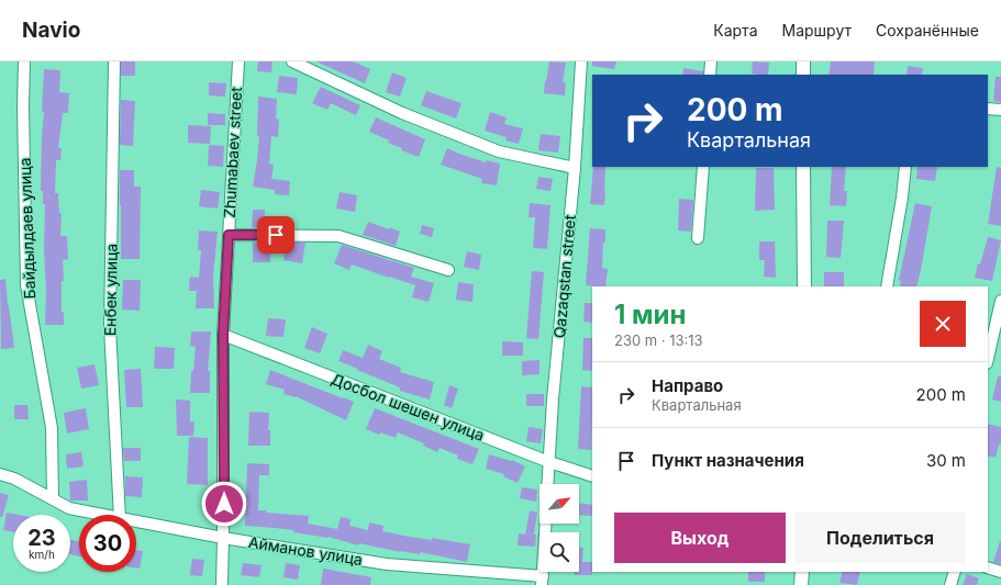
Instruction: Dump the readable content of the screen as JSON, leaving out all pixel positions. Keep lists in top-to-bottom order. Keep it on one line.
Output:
{"streets":{"street":["Zhumabaev street","Байдылдаев улица","Qazaqstan street","Енбек улица","Досбол шешен улица","Айманов улица"]},"crossings":[["Zhumabaev street","Досбол шешен улица"],["Zhumabaev street","Айманов улица"],["Байдылдаев улица","Айманов улица"],["Qazaqstan street","Досбол шешен улица"]],"north":"top right","page":{"header":"Navio","nav":["Карта","Маршрут","Сохранённые"],"turn":["200 m","Квартальная"],"heading":["1 мин","230 m · 13:13"],"list":[{"name":"Направо","note":"Квартальная","value":"200 m"},{"name":"Пункт назначения","value":"30 m"}],"buttons":["Выход","Поделиться"],"speed":"23 km/h","limit":"30"}}
